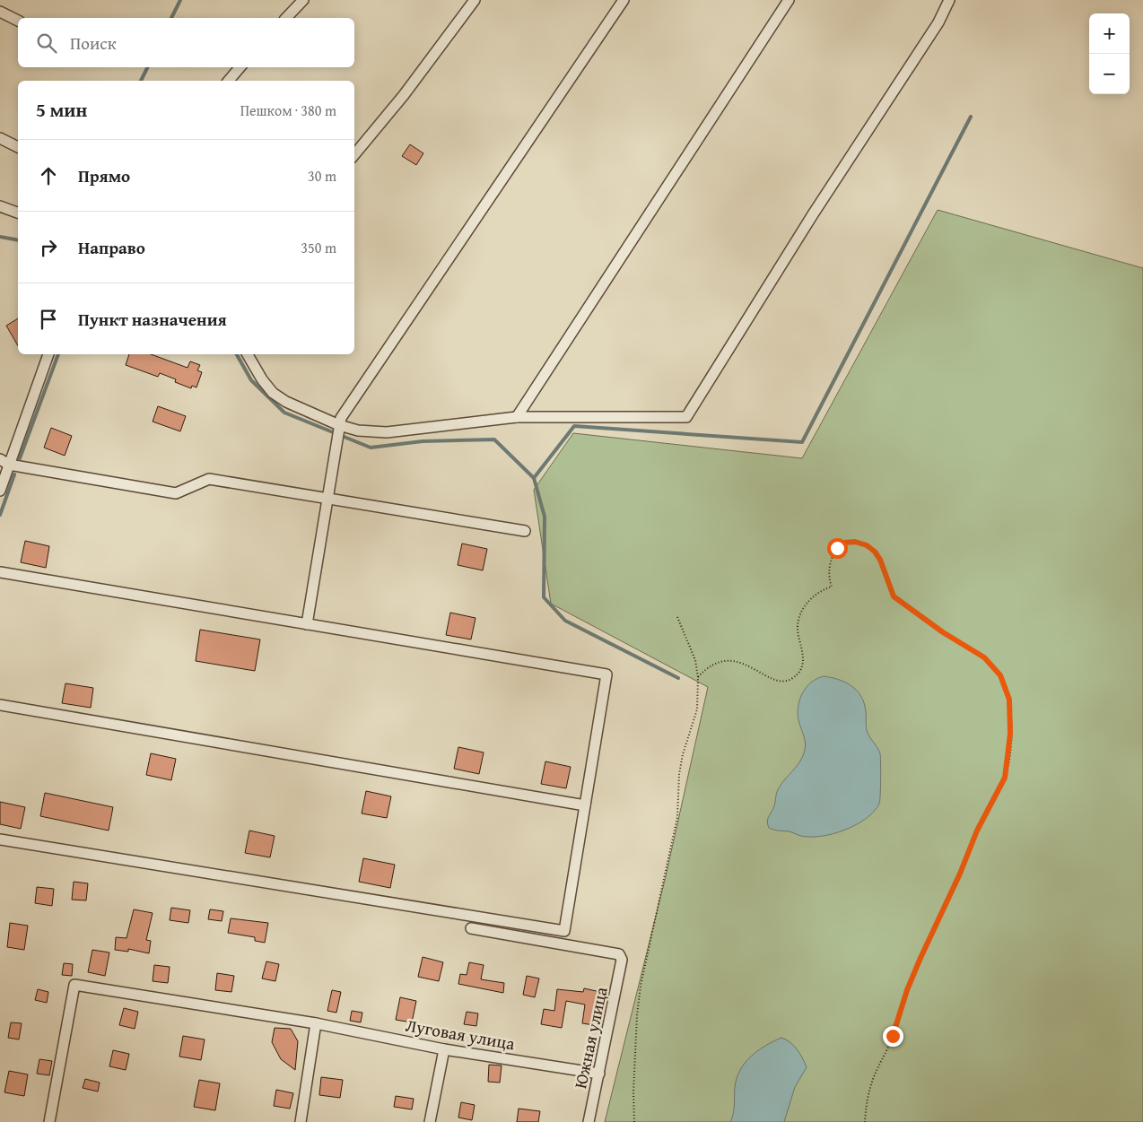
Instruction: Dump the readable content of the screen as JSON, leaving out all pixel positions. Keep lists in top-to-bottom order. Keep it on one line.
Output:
{"streets":{"street":["Луговая улица","Южная улица"]},"crossings":[["Луговая улица","Южная улица"]],"page":{"map_buttons":["+","−"],"search":"Поиск","heading":["5 мин","Пешком · 380 m"],"list":[["Прямо","30 m"],["Направо","350 m"],"Пункт назначения"]}}
